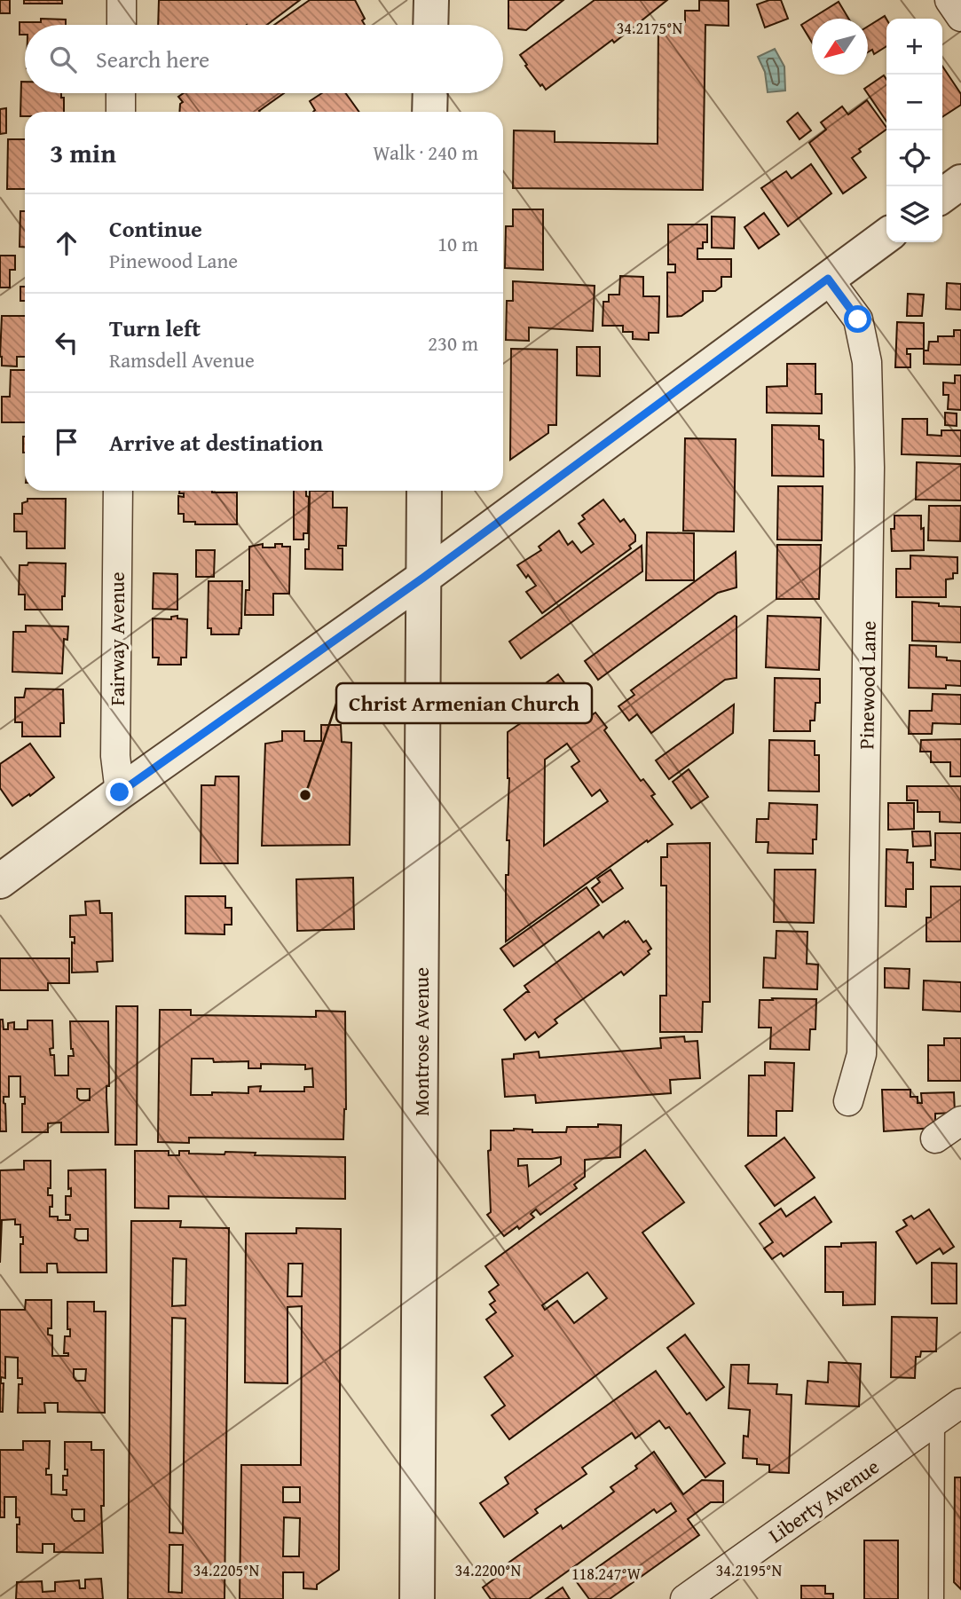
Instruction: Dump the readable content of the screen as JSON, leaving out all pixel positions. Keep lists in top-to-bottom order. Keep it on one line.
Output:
{"streets":{"street":["Fairway Avenue","Pinewood Lane","Montrose Avenue","Liberty Avenue"]},"places":["Christ Armenian Church"],"north":"bottom left","page":{"map_buttons":["+","−"],"search":"Search here","heading":["3 min","Walk · 240 m"],"list":[["Continue","Pinewood Lane","10 m"],["Turn left","Ramsdell Avenue","230 m"],"Arrive at destination"]},"coordinates":["34.2175°N","34.2205°N","34.2200°N","34.2195°N","118.247°W"]}
